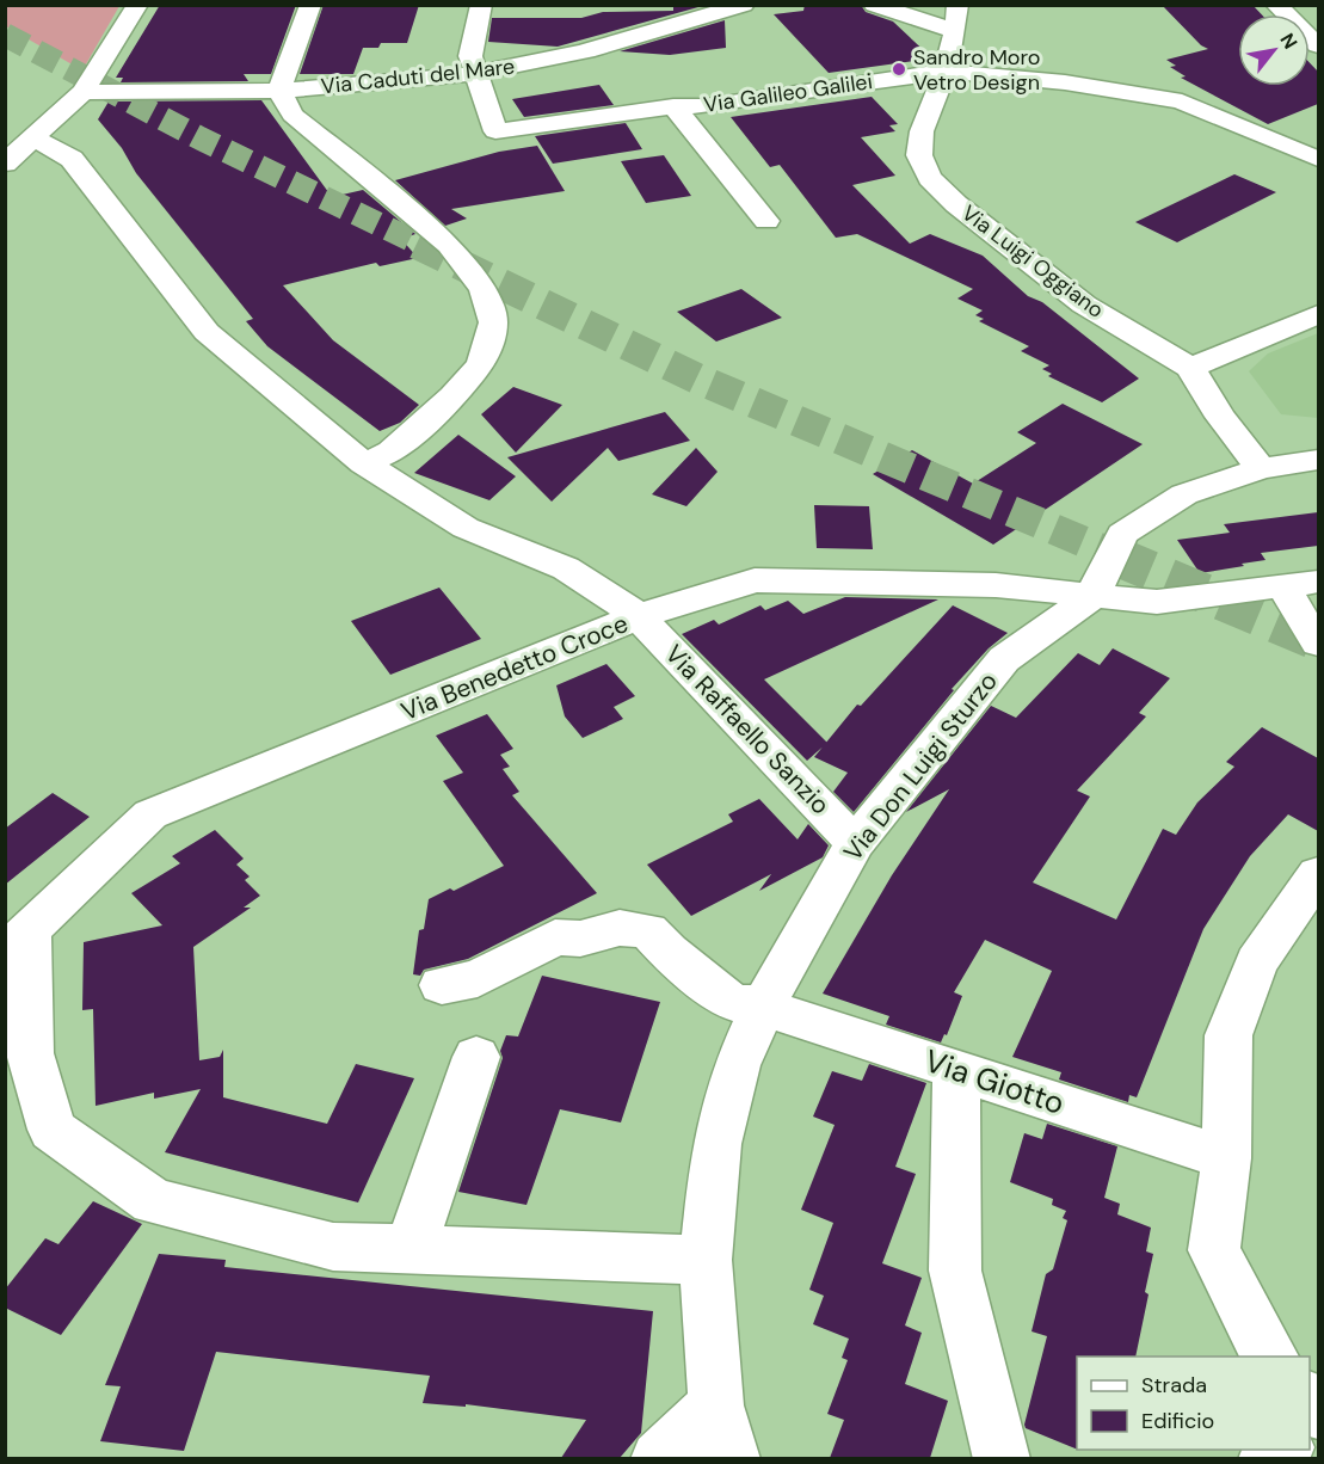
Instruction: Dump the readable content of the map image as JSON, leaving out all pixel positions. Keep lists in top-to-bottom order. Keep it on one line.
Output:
{"streets":{"street":["Via Caduti del Mare","Via Galileo Galilei","Via Luigi Oggiano","Via Benedetto Croce","Via Raffaello Sanzio","Via Don Luigi Sturzo","Via Giotto"]},"crossings":[["Via Caduti del Mare","Via Galileo Galilei"],["Via Galileo Galilei","Via Luigi Oggiano"],["Via Benedetto Croce","Via Raffaello Sanzio"],["Via Benedetto Croce","Via Don Luigi Sturzo"],["Via Raffaello Sanzio","Via Don Luigi Sturzo"],["Via Don Luigi Sturzo","Via Giotto"]],"places":["Sandro Moro Vetro Design"],"legend":["Strada","Edificio"],"north":"top right"}
